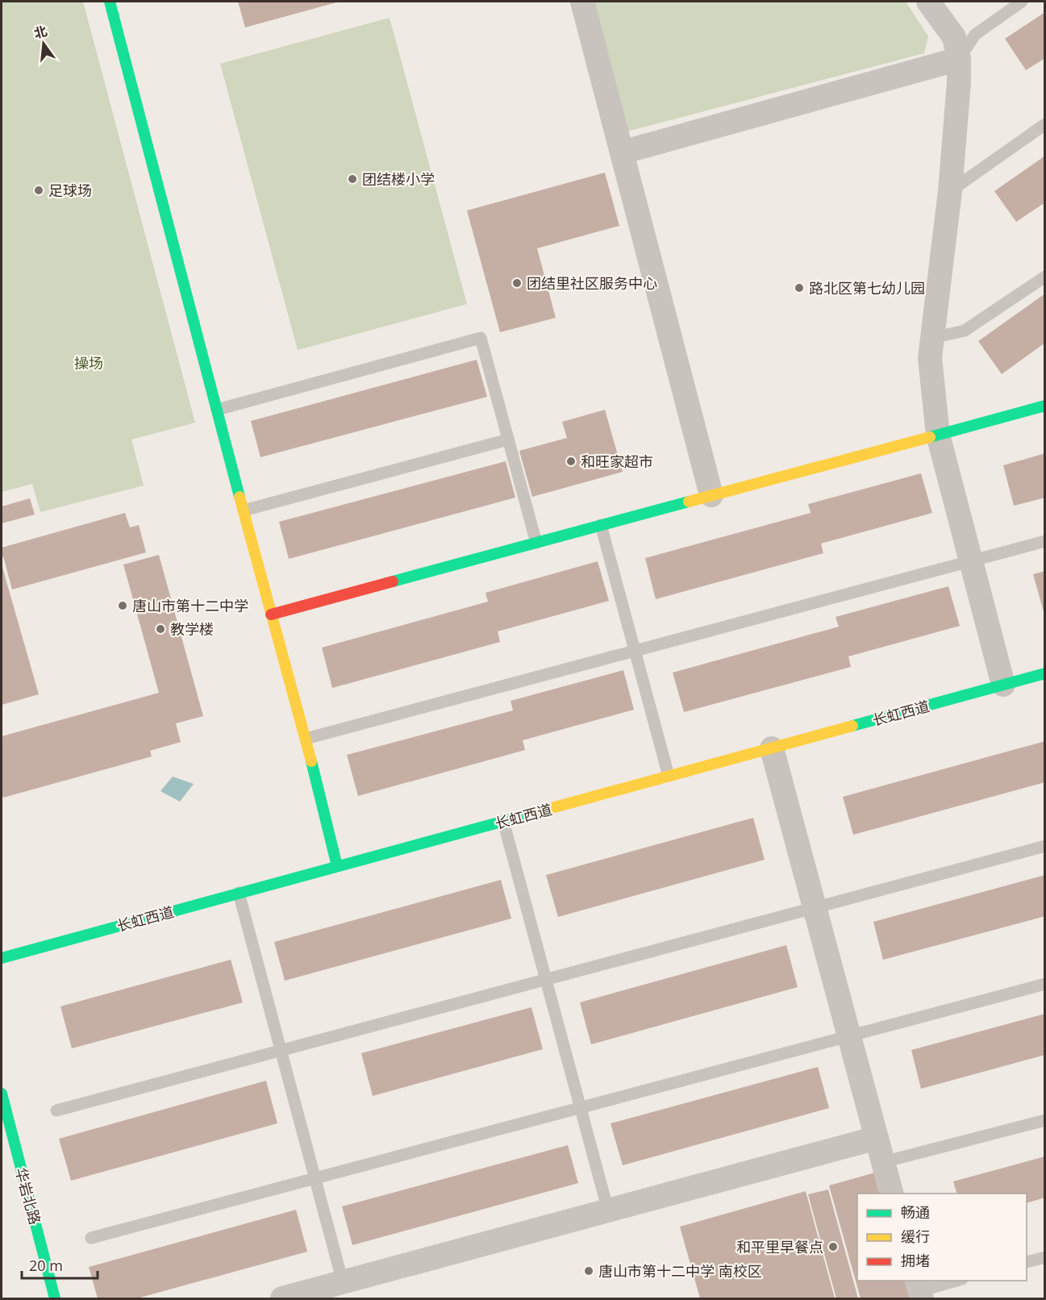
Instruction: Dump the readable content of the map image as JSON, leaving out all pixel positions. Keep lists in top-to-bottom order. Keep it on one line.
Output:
{"streets":{"street":["长虹西道","华岩北路"]},"parks":["操场"],"places":["团结楼小学","足球场","团结里社区服务中心","路北区第七幼儿园","和旺家超市","唐山市第十二中学","教学楼","和平里早餐点","唐山市第十二中学 南校区"],"legend":["畅通","缓行","拥堵"],"scale_bar":"20 m","north":"top"}
